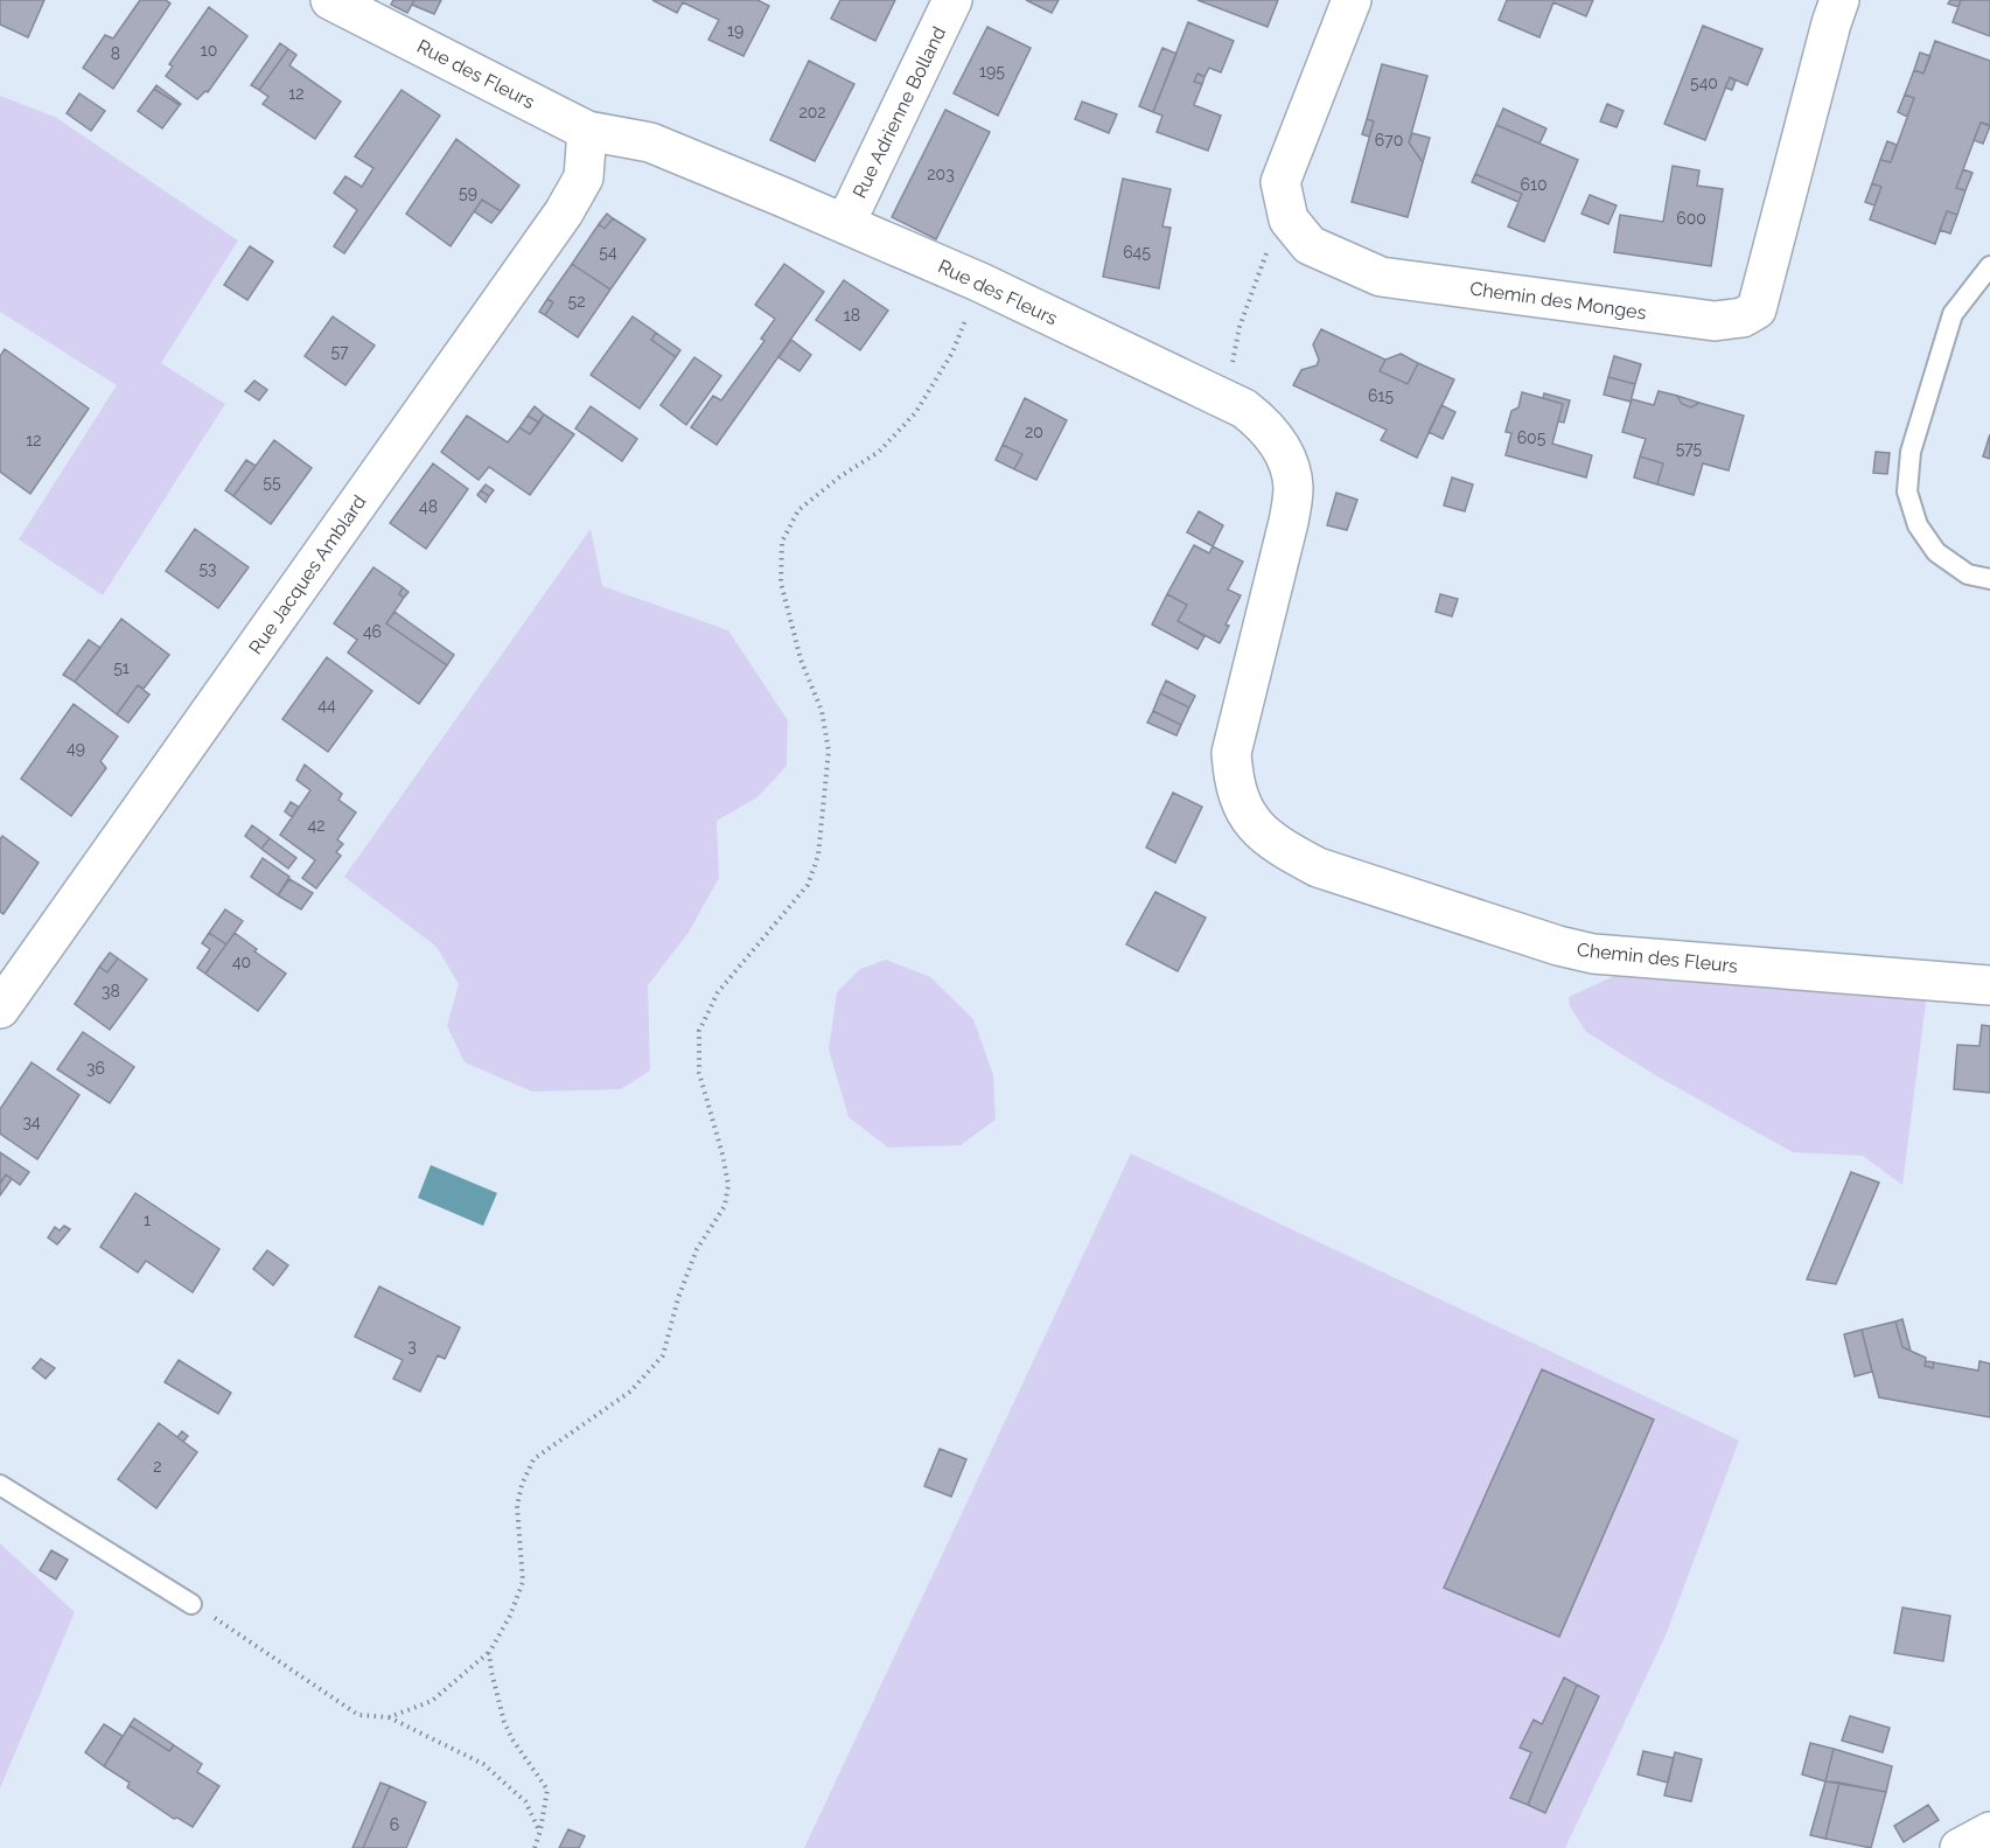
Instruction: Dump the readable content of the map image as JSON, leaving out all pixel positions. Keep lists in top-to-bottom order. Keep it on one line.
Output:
{"streets":{"street":["Rue des Fleurs","Rue Adrienne Bolland","Chemin des Monges","Rue Jacques Amblard","Chemin des Fleurs"]},"crossings":[["Rue des Fleurs","Rue Adrienne Bolland"],["Rue des Fleurs","Rue Jacques Amblard"],["Rue des Fleurs","Chemin des Fleurs"]],"house_numbers":["19","10","8","195","540","12","202","670","203","610","59","600","54","645","52","18","57","615","20","605","12","575","55","48","53","46","51","44","49","42","40","38","36","34","1","3","2","6"]}
